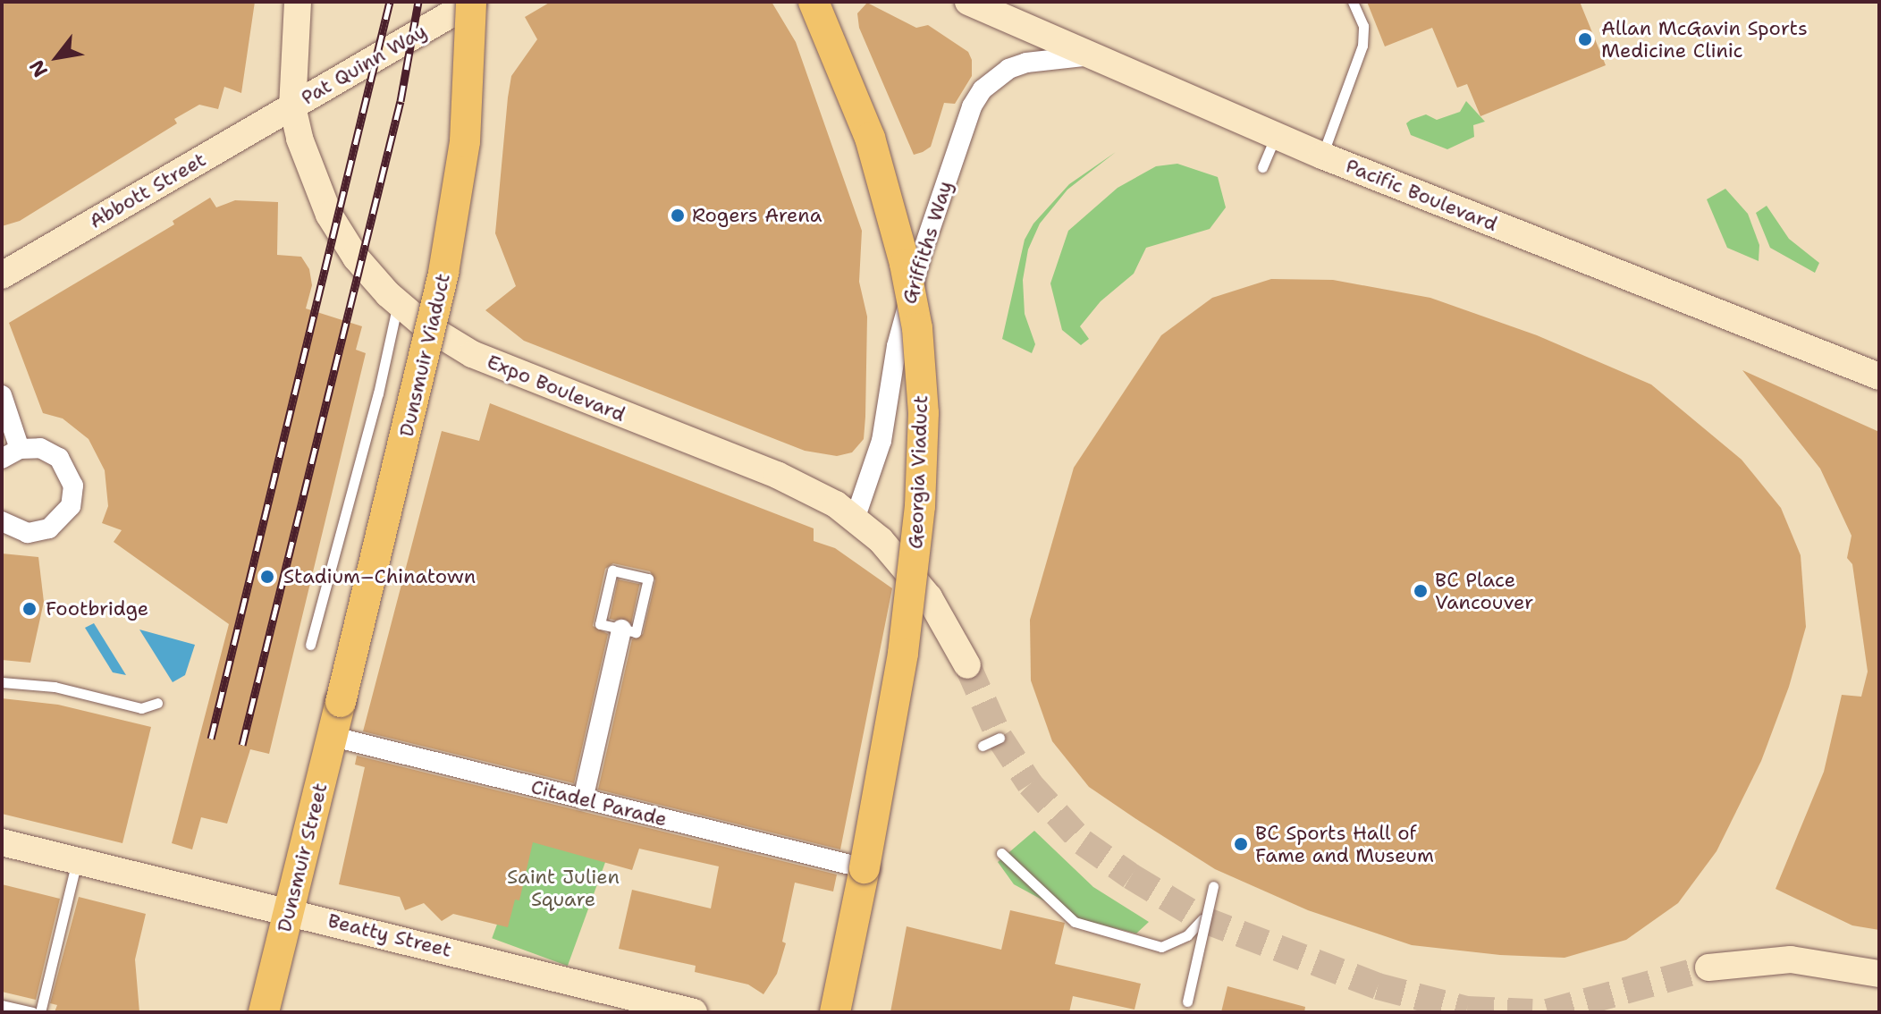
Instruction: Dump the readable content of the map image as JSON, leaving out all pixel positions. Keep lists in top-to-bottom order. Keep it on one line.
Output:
{"streets":{"main road":["Pat Quinn Way","Abbott Street","Pacific Boulevard","Dunsmuir Viaduct","Expo Boulevard","Georgia Viaduct","Dunsmuir Street","Beatty Street"],"street":["Griffiths Way","Citadel Parade"]},"crossings":[["Pat Quinn Way","Abbott Street"],["Pat Quinn Way","Dunsmuir Viaduct"],["Pat Quinn Way","Expo Boulevard"],["Abbott Street","Expo Boulevard"],["Pacific Boulevard","Griffiths Way"],["Griffiths Way","Expo Boulevard"],["Dunsmuir Viaduct","Dunsmuir Street"],["Georgia Viaduct","Citadel Parade"],["Citadel Parade","Dunsmuir Street"],["Dunsmuir Street","Beatty Street"]],"parks":["Saint Julien Square"],"places":["Allan McGavin Sports Medicine Clinic","Rogers Arena","Stadium–Chinatown","BC Place Vancouver","Footbridge","BC Sports Hall of Fame and Museum"],"north":"bottom left"}
